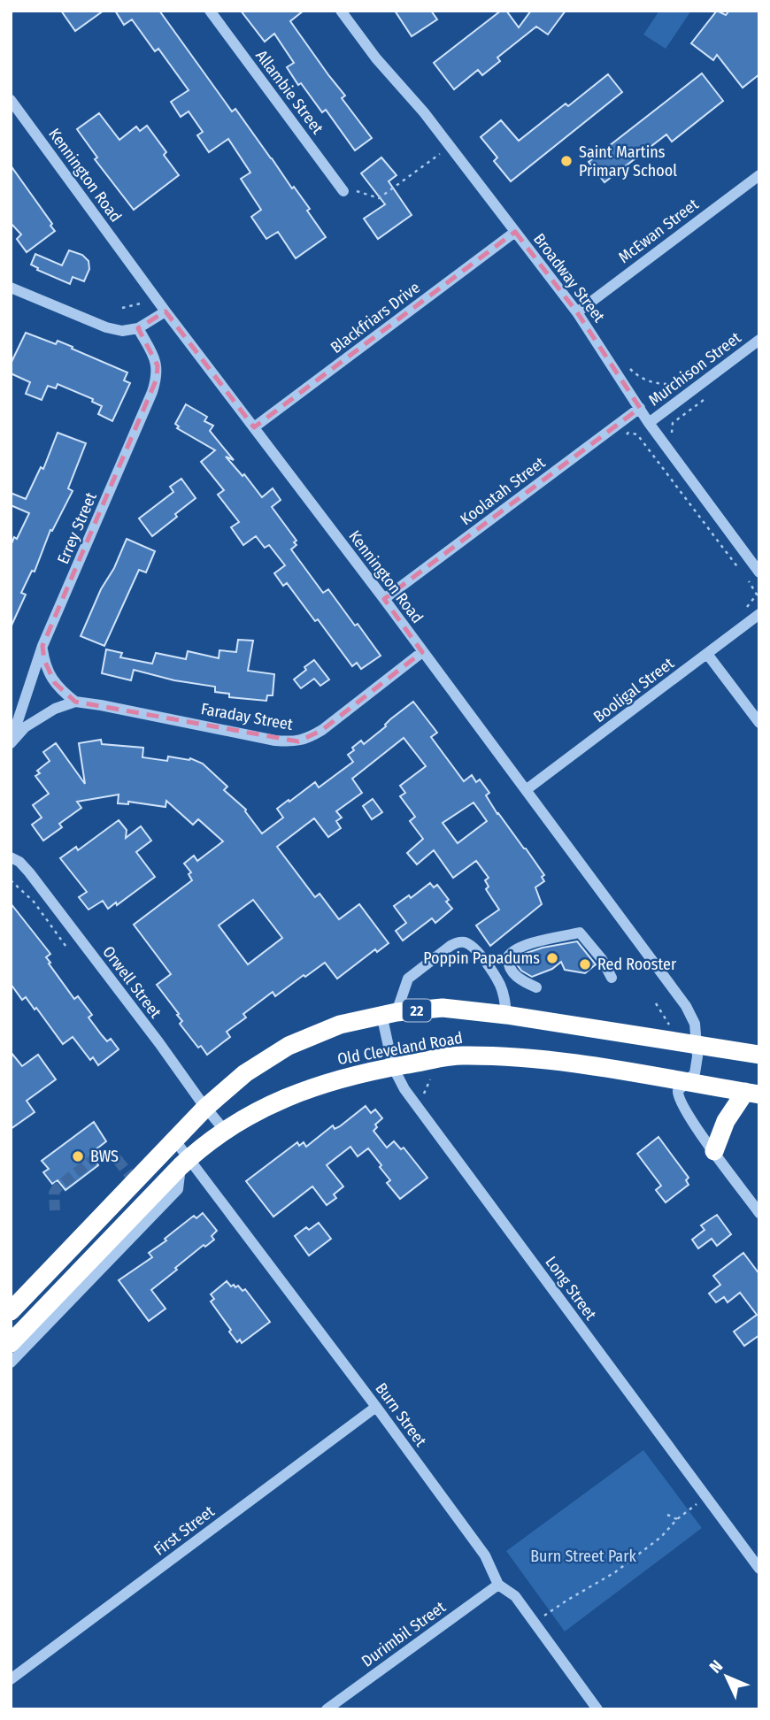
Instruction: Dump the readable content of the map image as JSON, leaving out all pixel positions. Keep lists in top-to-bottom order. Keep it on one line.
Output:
{"streets":{"highway":["22","Old Cleveland Road"],"street":["Allambie Street","Kennington Road","McEwan Street","Broadway Street","Blackfriars Drive","Murchison Street","Koolatah Street","Errey Street","Booligal Street","Faraday Street","Orwell Street","Long Street","Burn Street","First Street","Durimbil Street"]},"crossings":[["Kennington Road","Blackfriars Drive"],["Kennington Road","Koolatah Street"],["Kennington Road","Booligal Street"],["Kennington Road","Faraday Street"],["Kennington Road","Old Cleveland Road"],["McEwan Street","Broadway Street"],["Broadway Street","Blackfriars Drive"],["Broadway Street","Murchison Street"],["Broadway Street","Koolatah Street"],["Orwell Street","Old Cleveland Road"],["Old Cleveland Road","Long Street"],["Old Cleveland Road","Burn Street"],["Burn Street","First Street"],["Burn Street","Durimbil Street"]],"parks":["Burn Street Park"],"places":["Saint Martins Primary School","Poppin Papadums","Red Rooster","BWS"],"north":"top left"}
